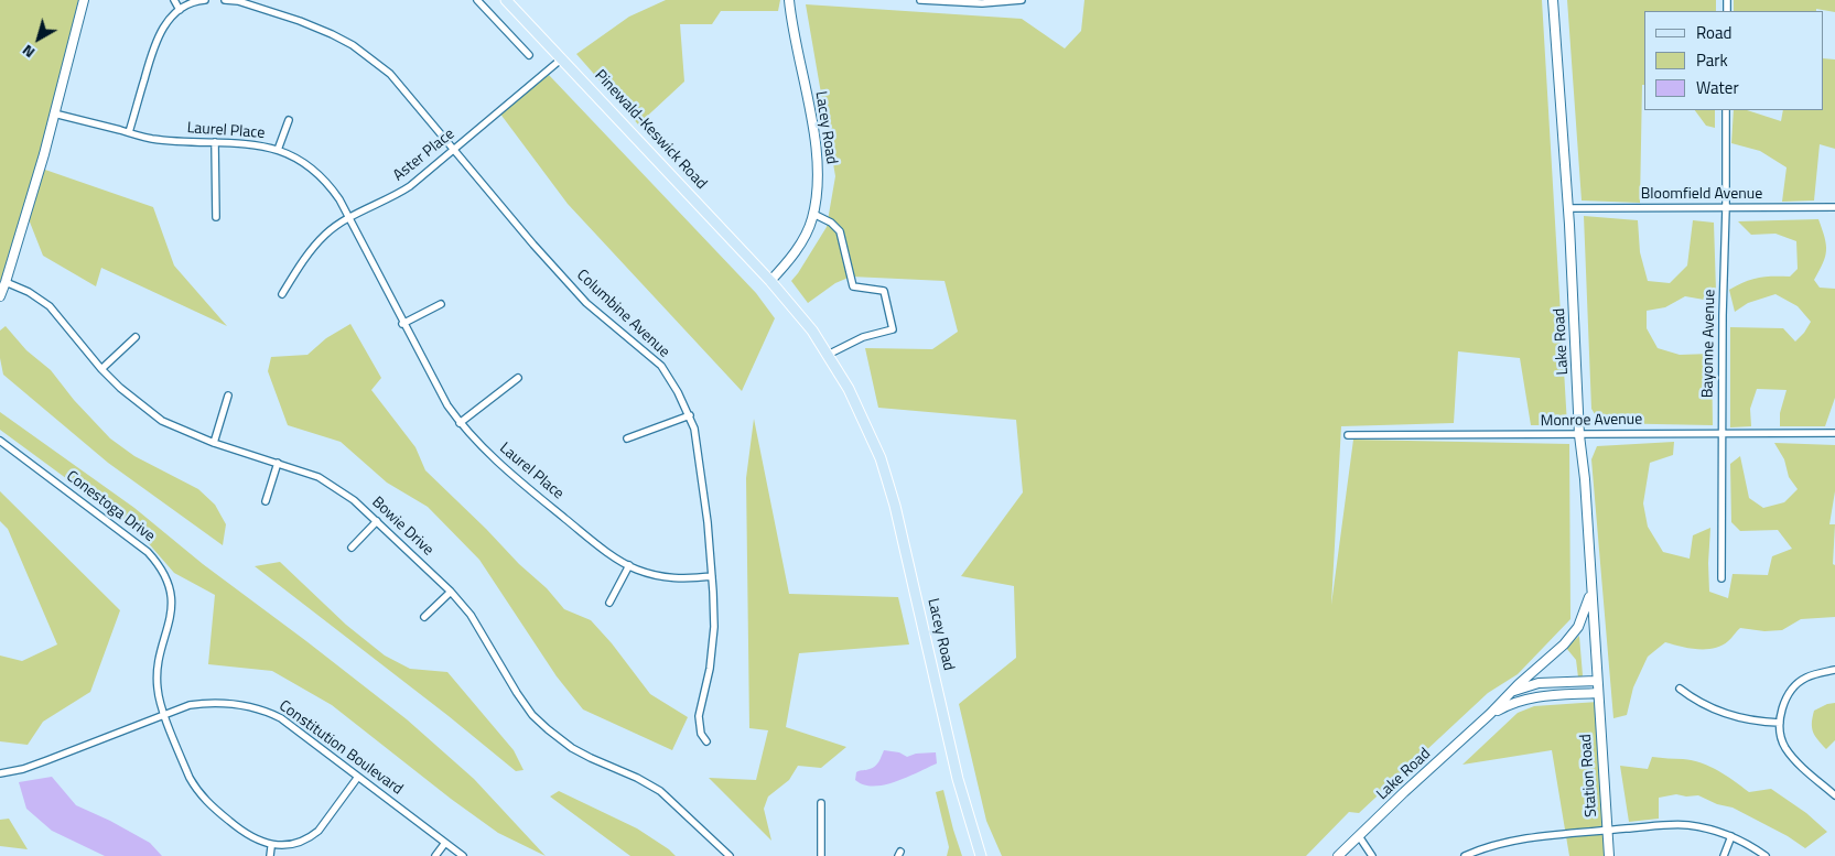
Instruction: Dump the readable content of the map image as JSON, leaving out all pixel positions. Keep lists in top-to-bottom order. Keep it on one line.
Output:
{"streets":{"main road":["Lacey Road","Pinewald-Keswick Road"],"street":["Laurel Place","Aster Place","Bloomfield Avenue","Columbine Avenue","Lake Road","Bayonne Avenue","Monroe Avenue","Conestoga Drive","Bowie Drive","Constitution Boulevard","Station Road"]},"crossings":[["Lacey Road","Pinewald-Keswick Road"],["Pinewald-Keswick Road","Aster Place"],["Laurel Place","Aster Place"],["Laurel Place","Columbine Avenue"],["Aster Place","Columbine Avenue"],["Bloomfield Avenue","Lake Road"],["Bloomfield Avenue","Bayonne Avenue"],["Lake Road","Monroe Avenue"],["Lake Road","Station Road"],["Bayonne Avenue","Monroe Avenue"],["Conestoga Drive","Constitution Boulevard"]],"legend":["Road","Park","Water"],"north":"bottom left"}
